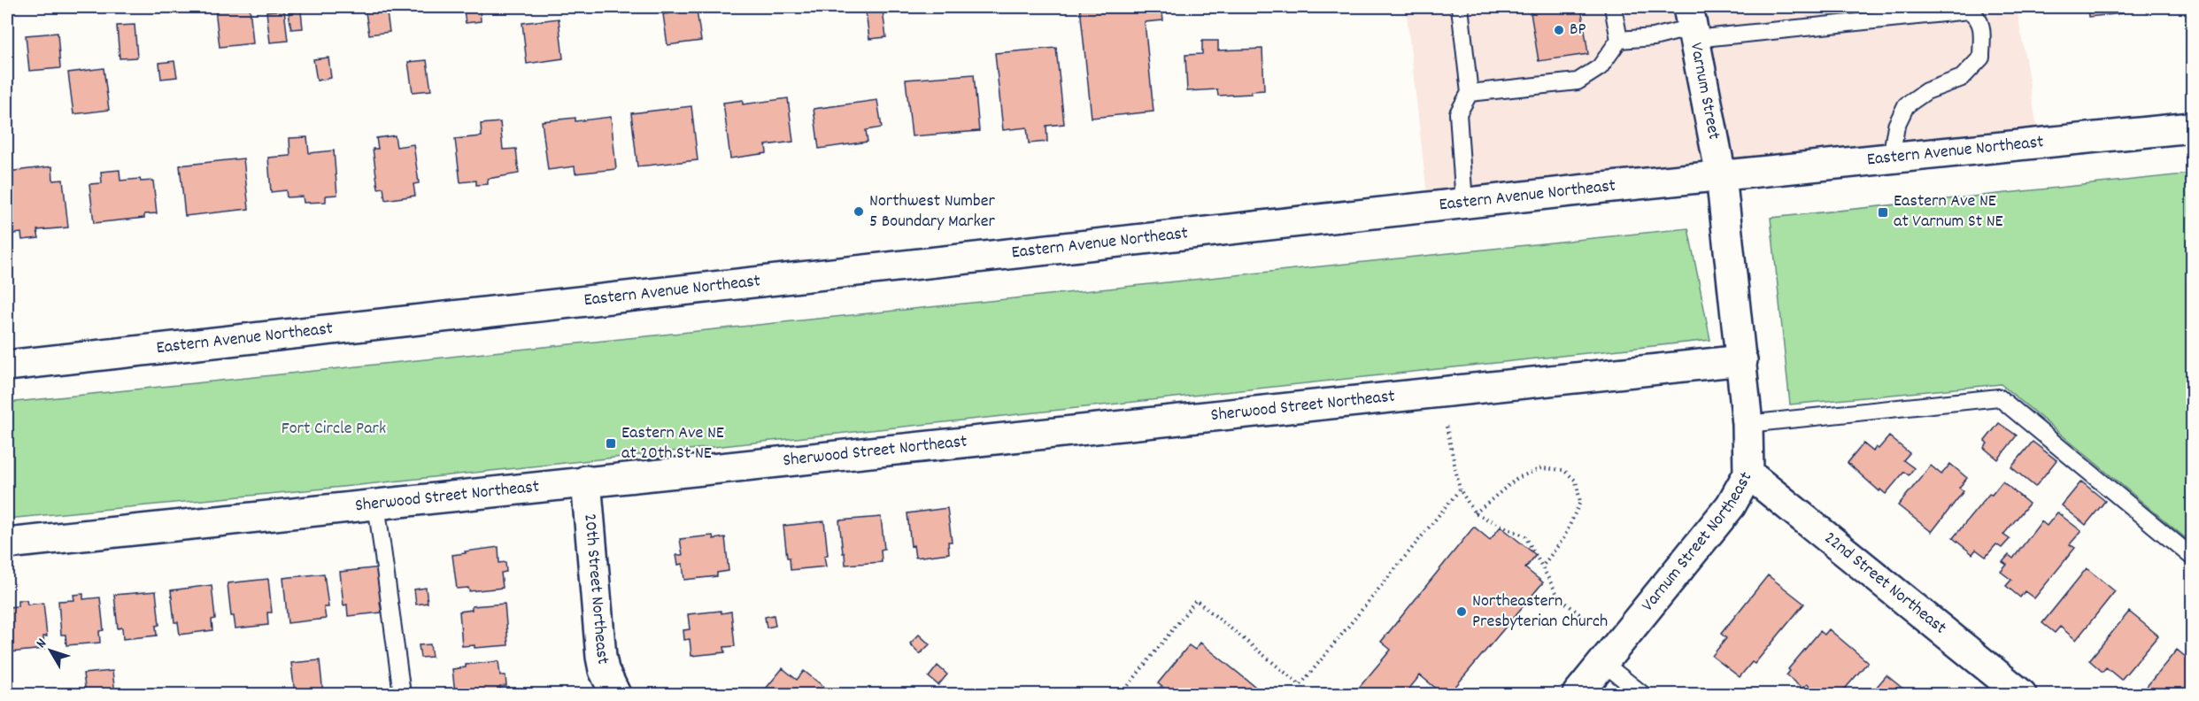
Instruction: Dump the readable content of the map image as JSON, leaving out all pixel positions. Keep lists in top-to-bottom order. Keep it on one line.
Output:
{"streets":{"street":["Varnum Street","Eastern Avenue Northeast","Sherwood Street Northeast","Varnum Street Northeast","22nd Street Northeast","20th Street Northeast"]},"crossings":[["Varnum Street","Eastern Avenue Northeast"],["Varnum Street","Varnum Street Northeast"],["Eastern Avenue Northeast","Varnum Street Northeast"],["Sherwood Street Northeast","Varnum Street Northeast"],["Sherwood Street Northeast","20th Street Northeast"],["Varnum Street Northeast","22nd Street Northeast"]],"parks":["Fort Circle Park"],"places":{"other":["BP","Northwest Number 5 Boundary Marker","Northeastern Presbyterian Church"],"transit":["Eastern Ave NE at Varnum St NE","Eastern Ave NE at 20th St NE"]},"north":"top left"}
